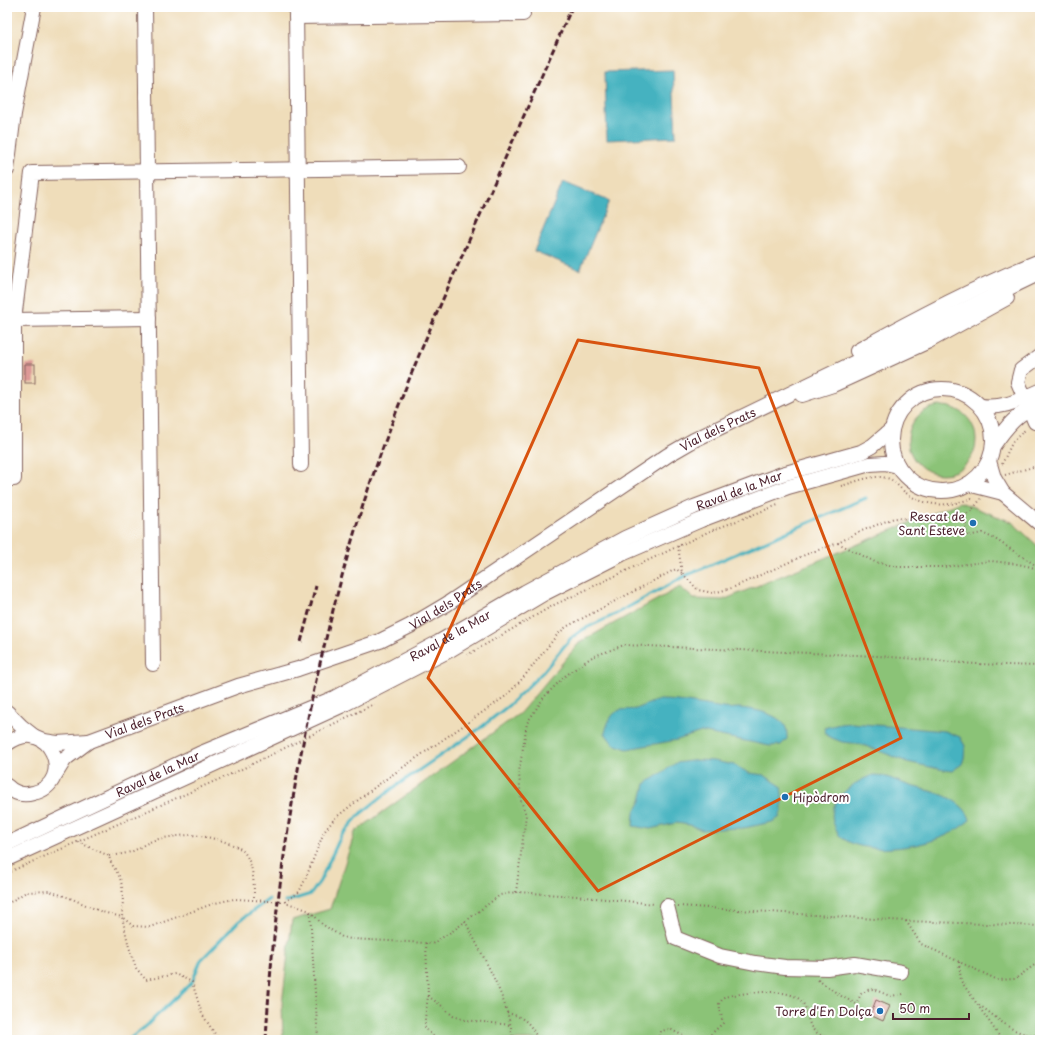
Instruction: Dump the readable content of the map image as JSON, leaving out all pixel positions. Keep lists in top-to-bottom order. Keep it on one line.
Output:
{"streets":{"street":["Vial dels Prats","Raval de la Mar"]},"places":["Rescat de Sant Esteve","Hipòdrom","Torre d'En Dolça"],"scale_bar":"50 m"}
